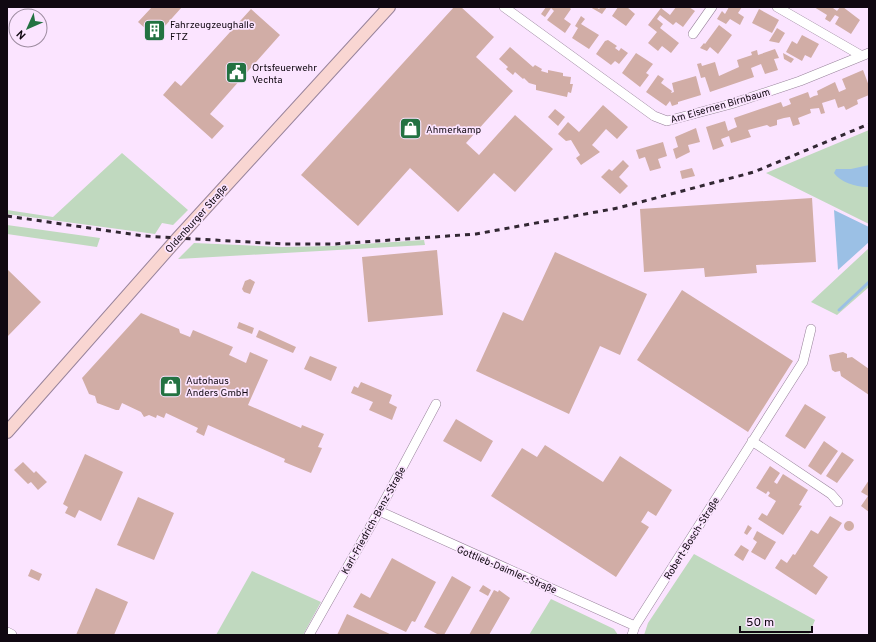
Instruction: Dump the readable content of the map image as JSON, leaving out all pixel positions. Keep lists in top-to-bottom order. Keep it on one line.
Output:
{"streets":{"main road":["Oldenburger Straße"],"street":["Am Eisernen Birnbaum","Karl-Friedrich-Benz-Straße","Robert-Bosch-Straße","Gottlieb-Daimler-Straße"]},"crossings":[["Karl-Friedrich-Benz-Straße","Gottlieb-Daimler-Straße"],["Robert-Bosch-Straße","Gottlieb-Daimler-Straße"]],"places":{"building":["Fahrzeugzeughalle FTZ"],"public building":["Ortsfeuerwehr Vechta"],"shop":["Ahmerkamp","Autohaus Anders GmbH"]},"scale_bar":"50 m","north":"bottom left"}
